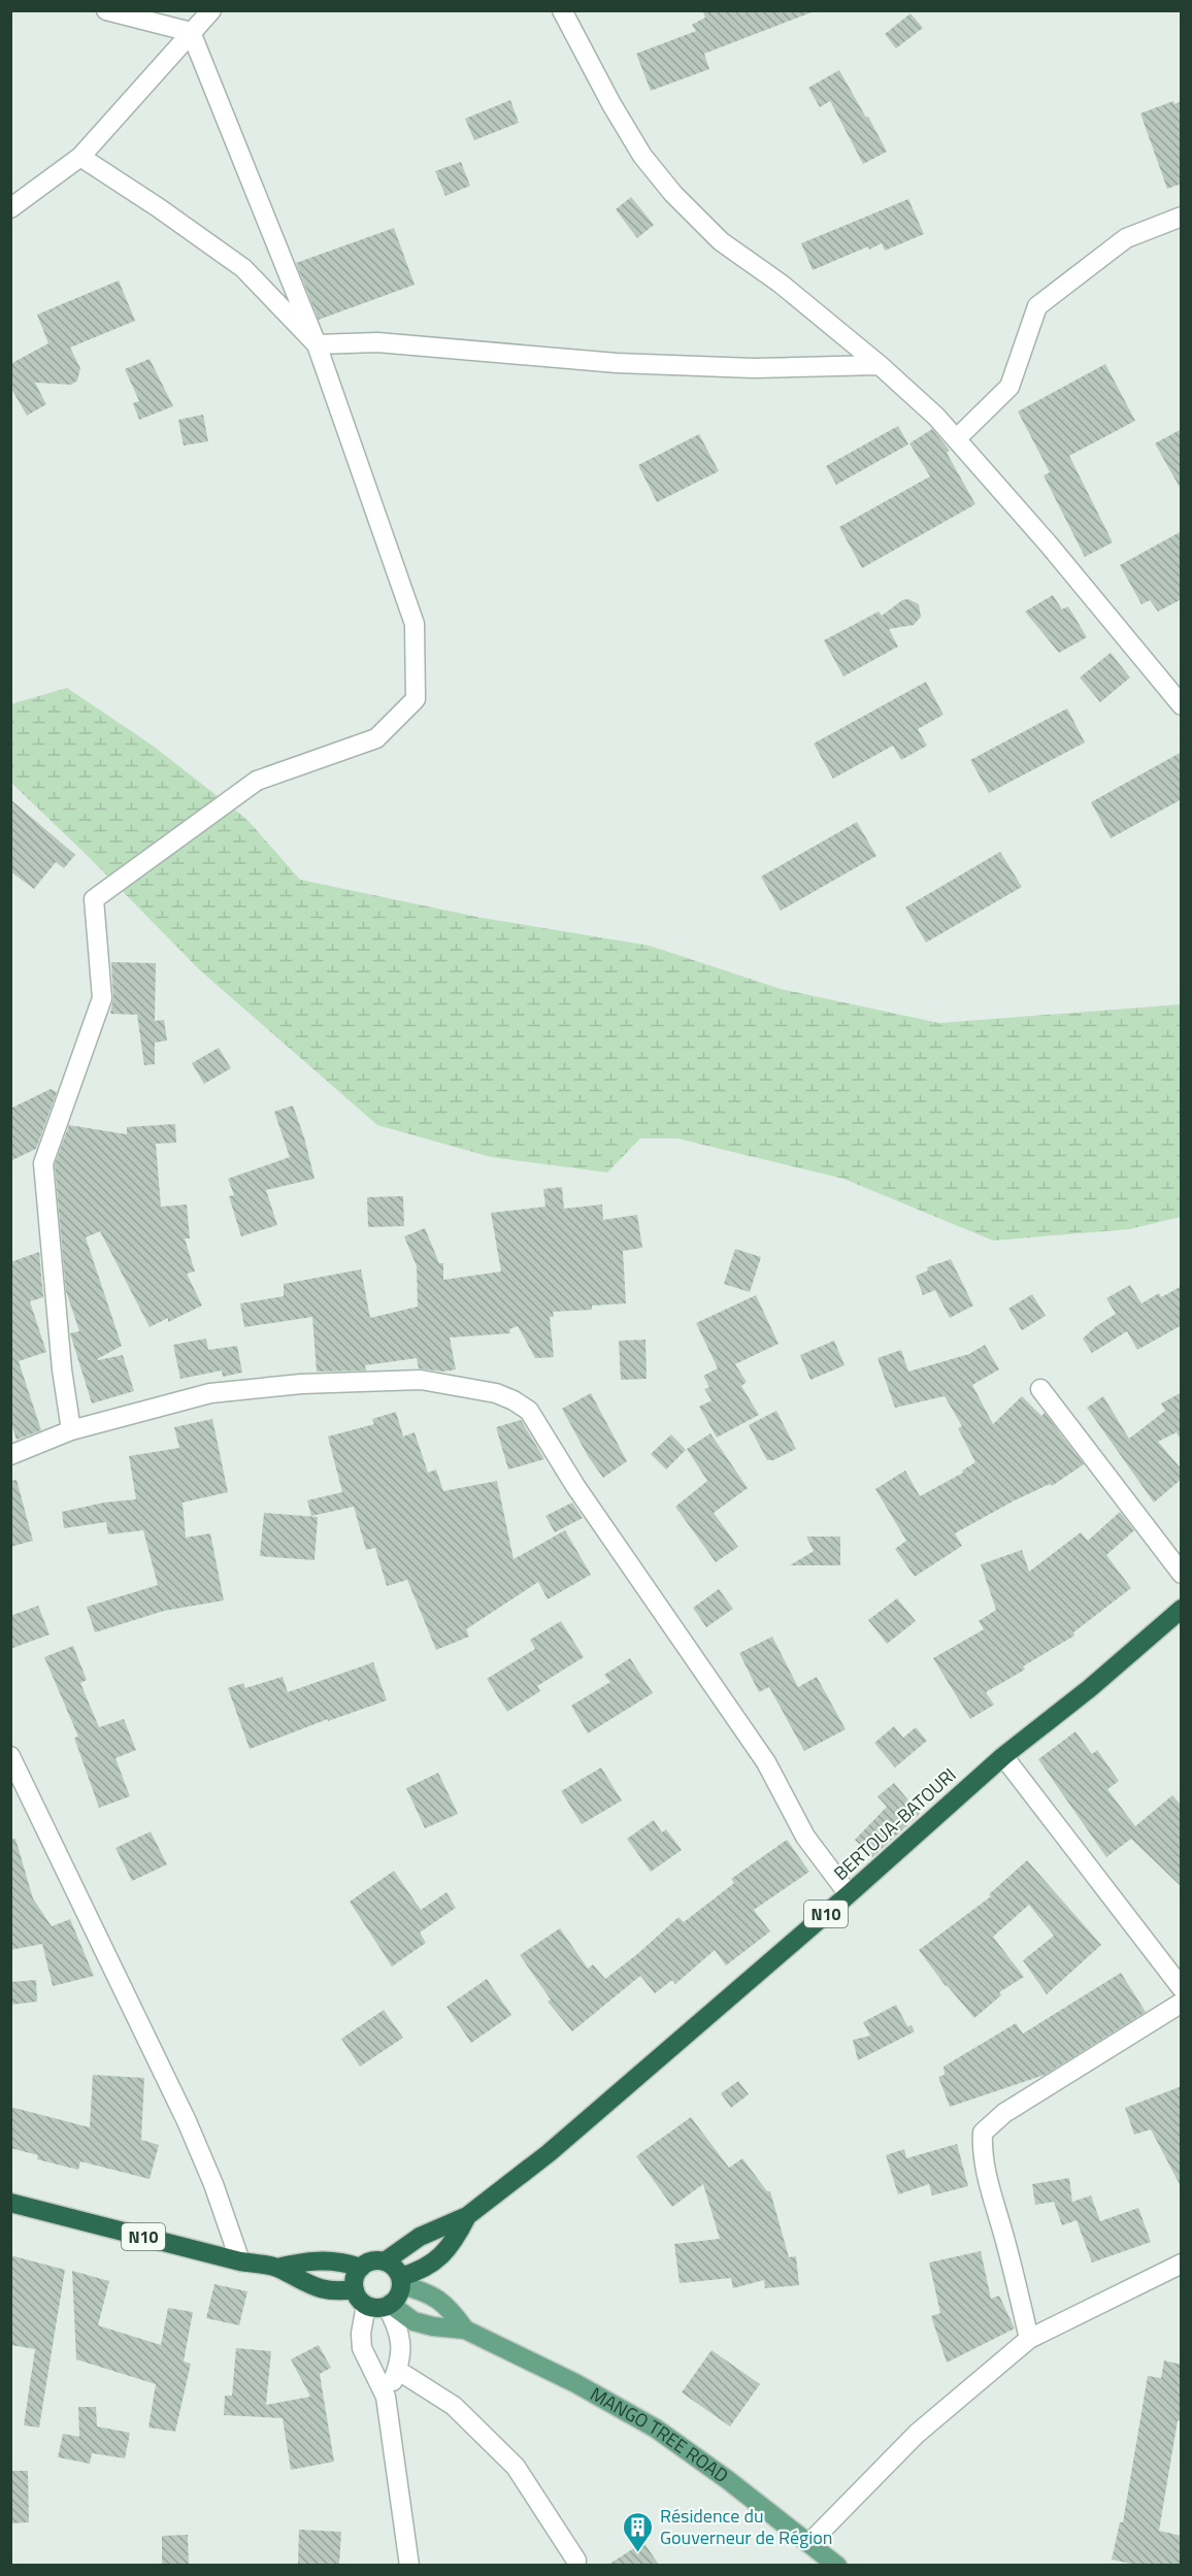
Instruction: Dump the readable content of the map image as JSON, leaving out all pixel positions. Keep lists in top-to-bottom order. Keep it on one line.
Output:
{"streets":{"highway":["BERTOUA-BATOURI","N10"],"main road":["MANGO TREE ROAD"]},"crossings":[["BERTOUA-BATOURI","N10"],["BERTOUA-BATOURI","MANGO TREE ROAD"],["N10","MANGO TREE ROAD"]],"places":{"building":["Résidence du Gouverneur de Région"]}}
